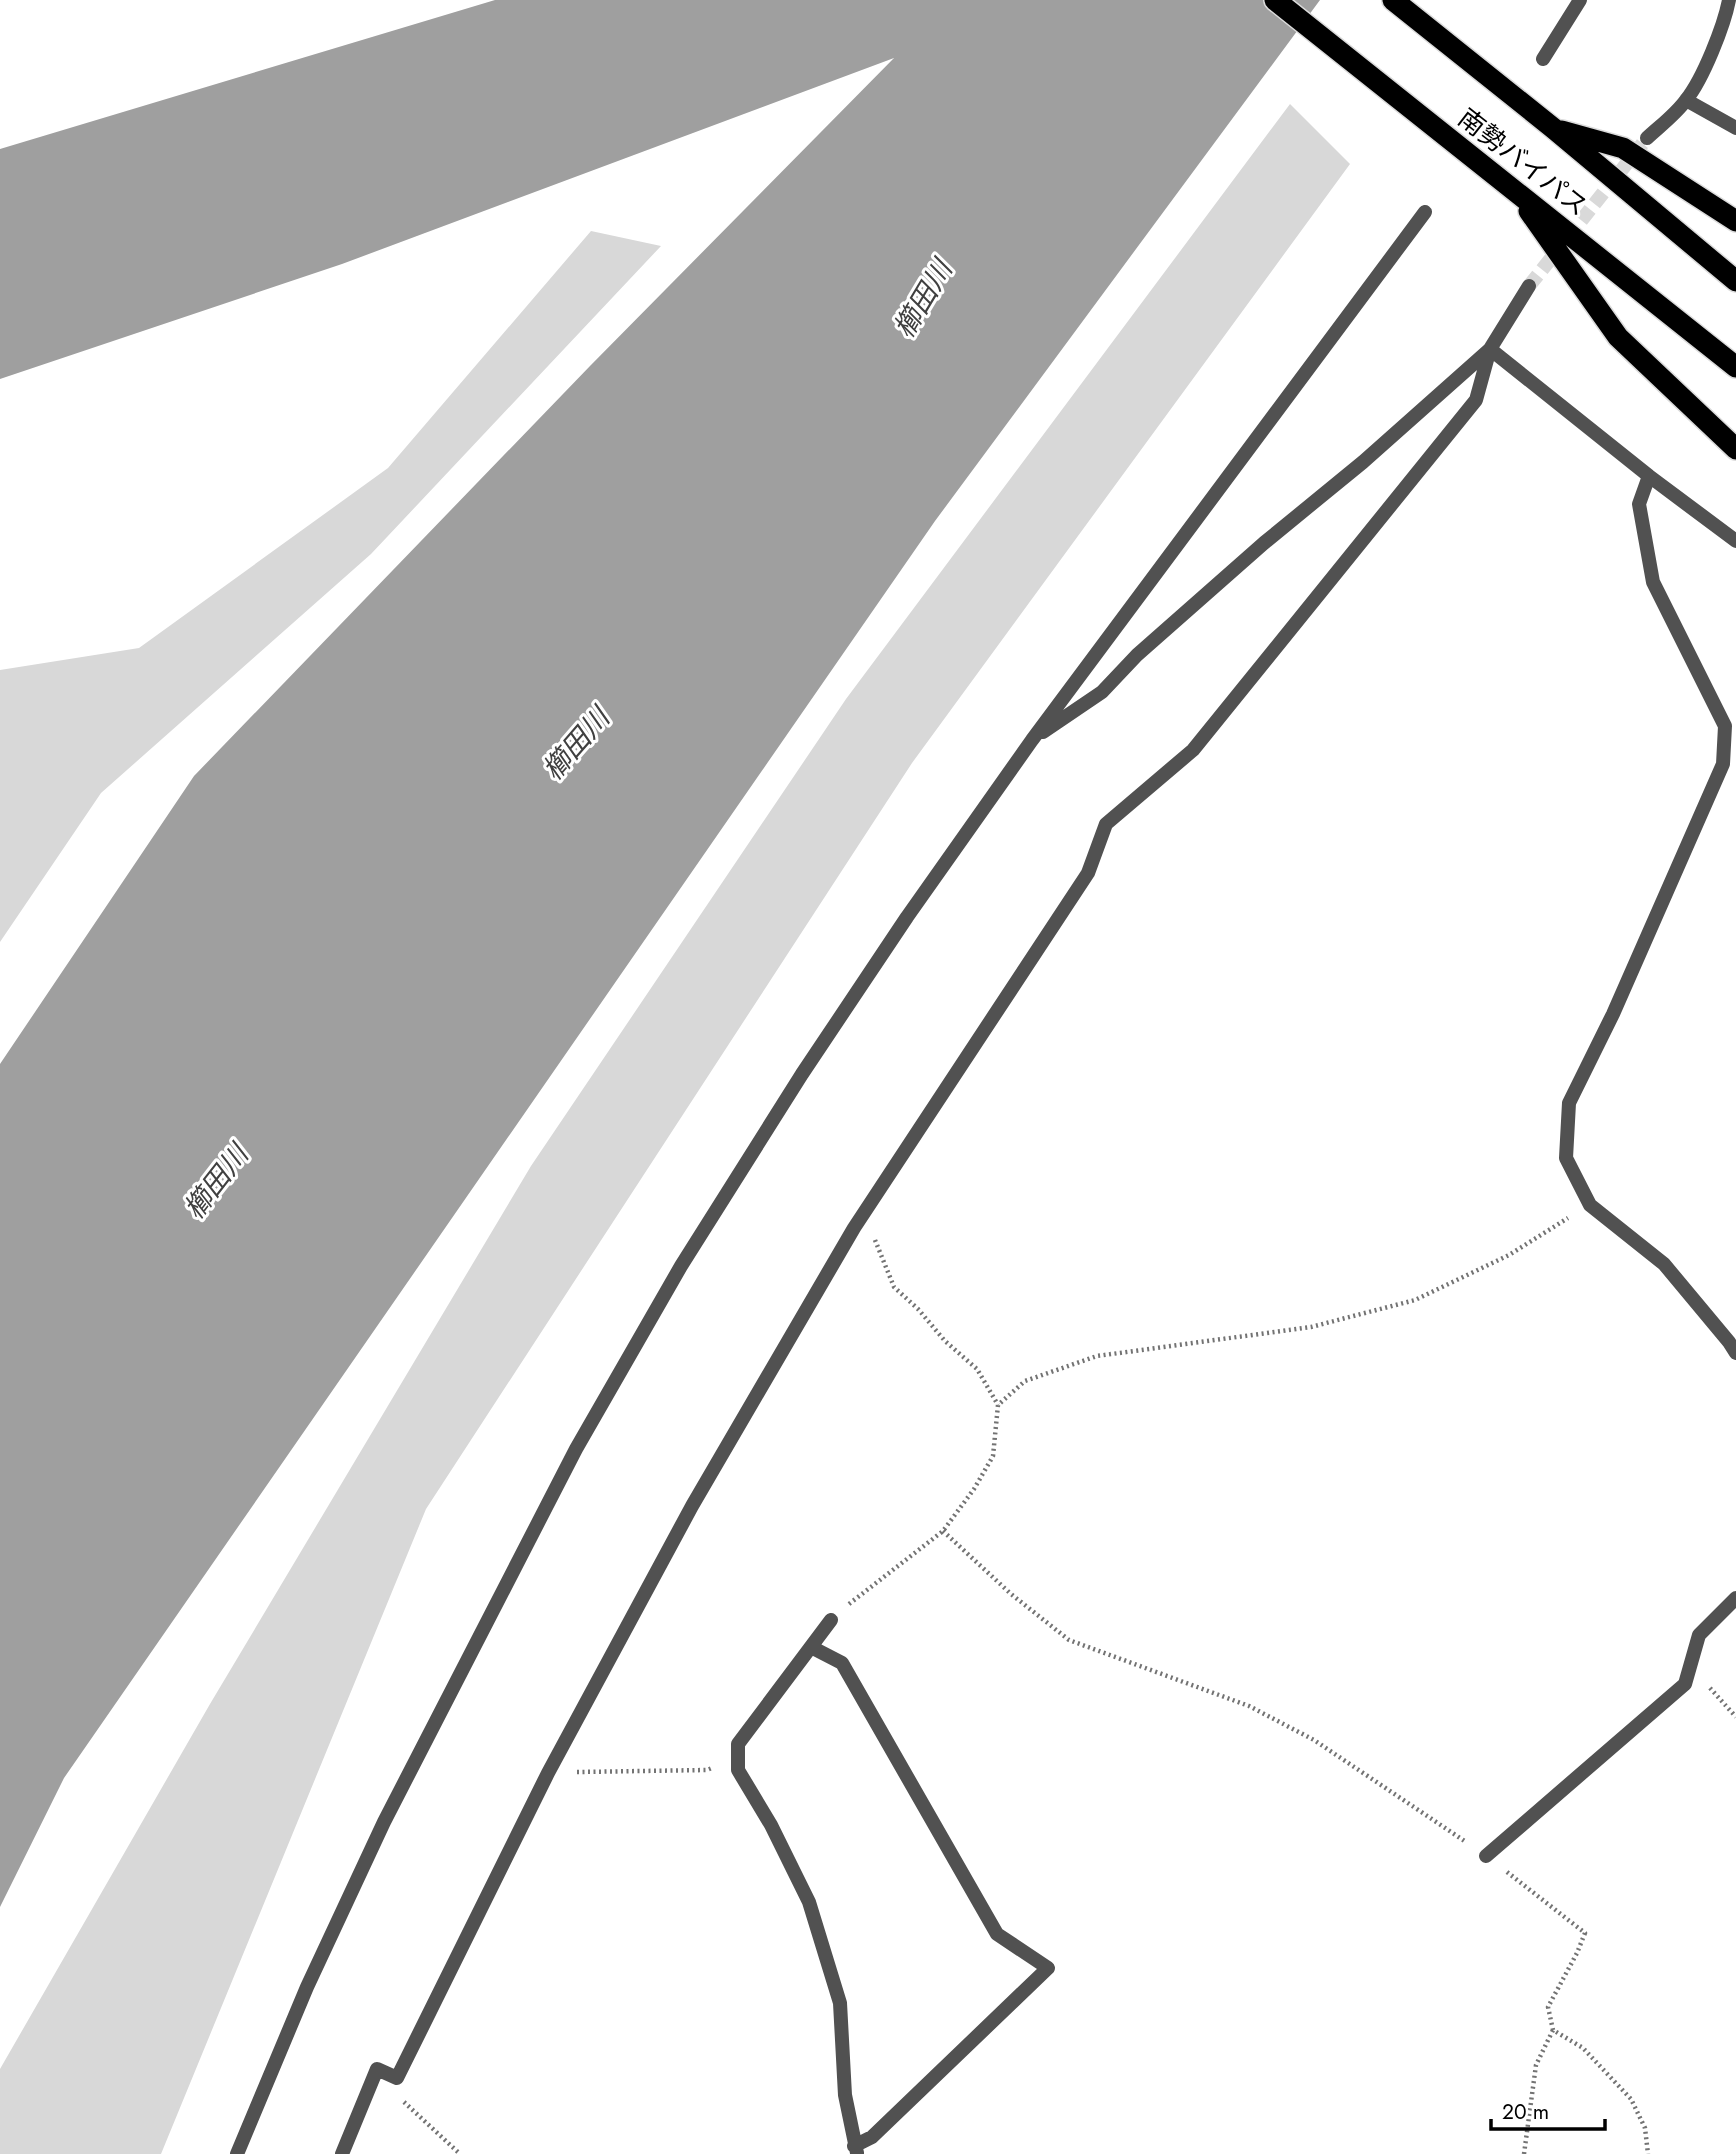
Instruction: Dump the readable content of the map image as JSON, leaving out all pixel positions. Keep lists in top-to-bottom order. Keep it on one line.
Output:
{"streets":{"highway":["南勢バイパス"]},"water":["櫛田川"],"scale_bar":"20 m"}
